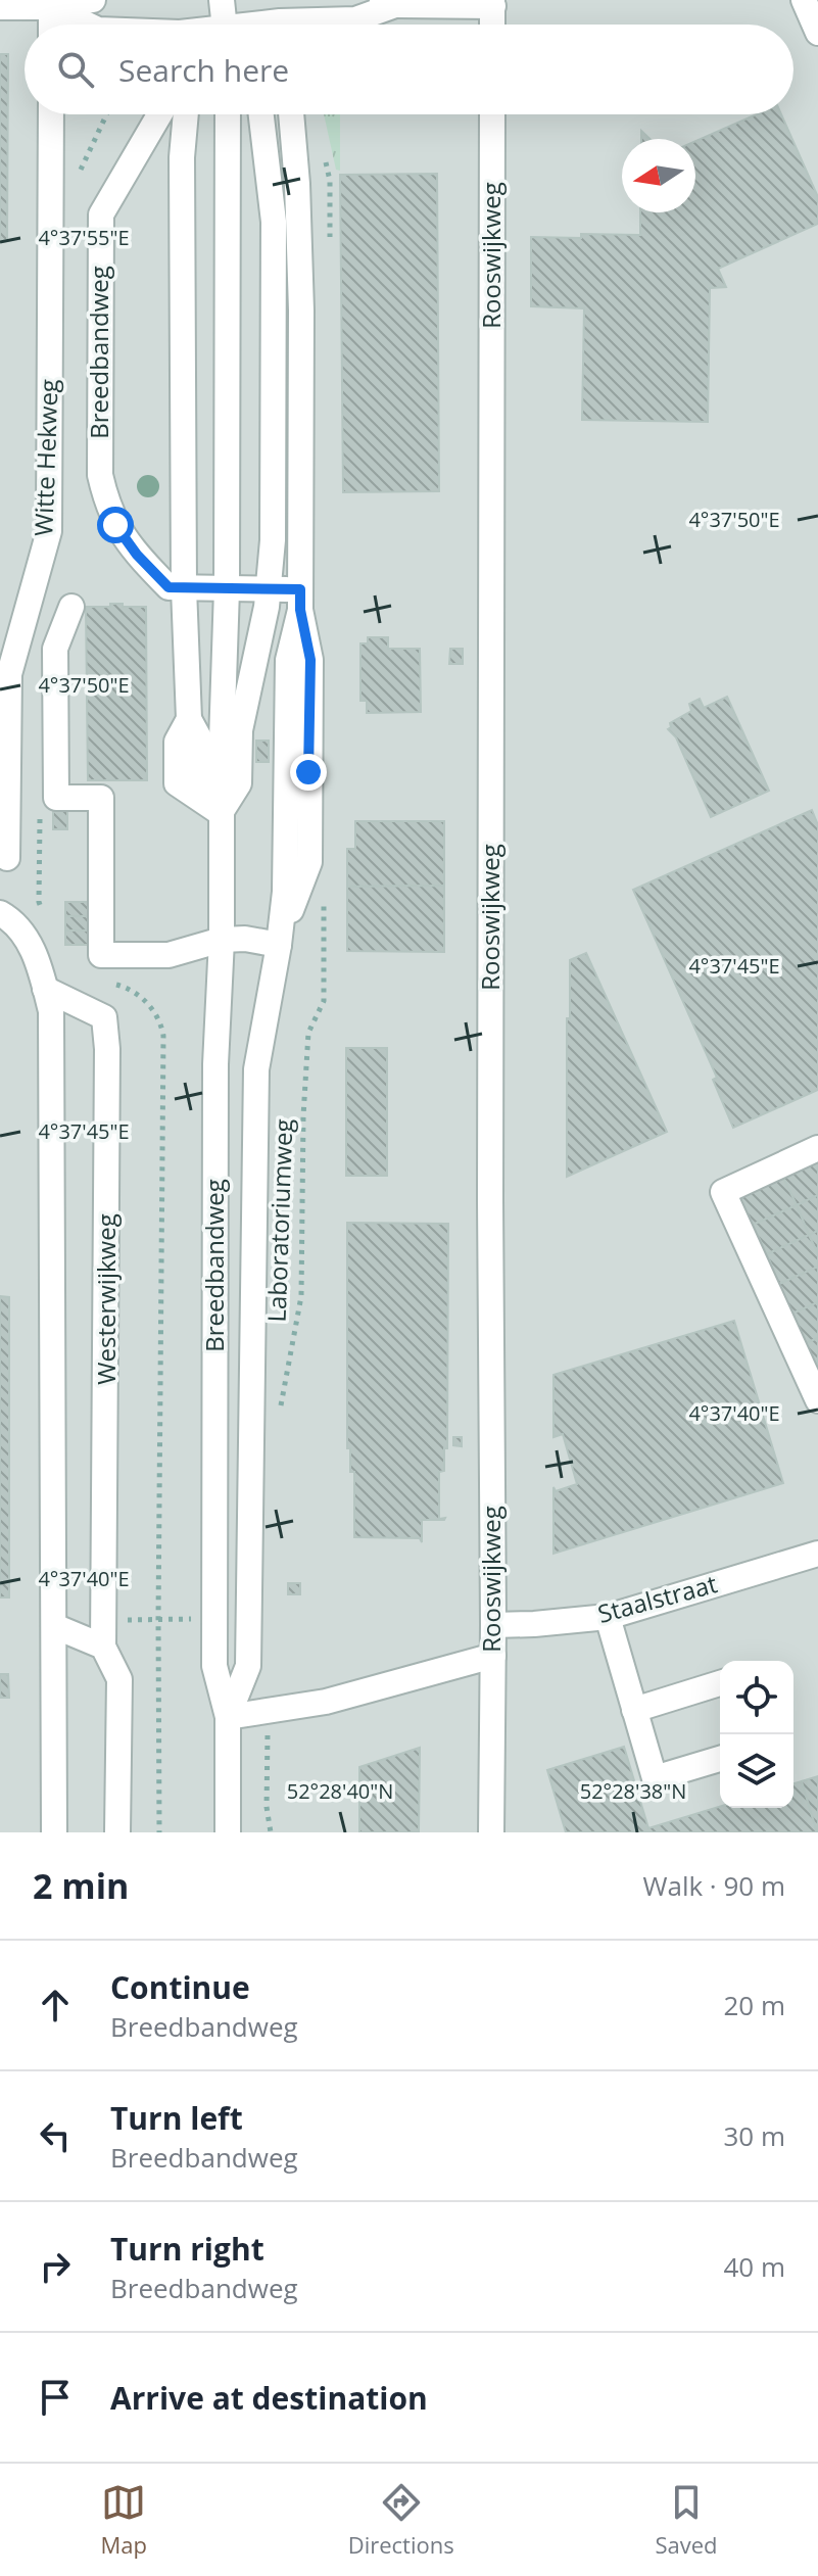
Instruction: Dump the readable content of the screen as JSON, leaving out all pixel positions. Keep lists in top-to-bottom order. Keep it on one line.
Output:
{"streets":{"street":["Rooswijkweg","Breedbandweg","Witte Hekweg","Westerwijkweg","Staalstraat"],"path":["Laboratoriumweg"]},"crossings":[["Rooswijkweg","Staalstraat"]],"north":"left","page":{"search":"Search here","heading":["2 min","Walk · 90 m"],"list":[["Continue","Breedbandweg","20 m"],["Turn left","Breedbandweg","30 m"],["Turn right","Breedbandweg","40 m"],"Arrive at destination"],"nav":["Map","Directions","Saved"]},"coordinates":["4°37'55\"E","4°37'50\"E","4°37'45\"E","4°37'40\"E","52°28'40\"N","52°28'38\"N"]}
